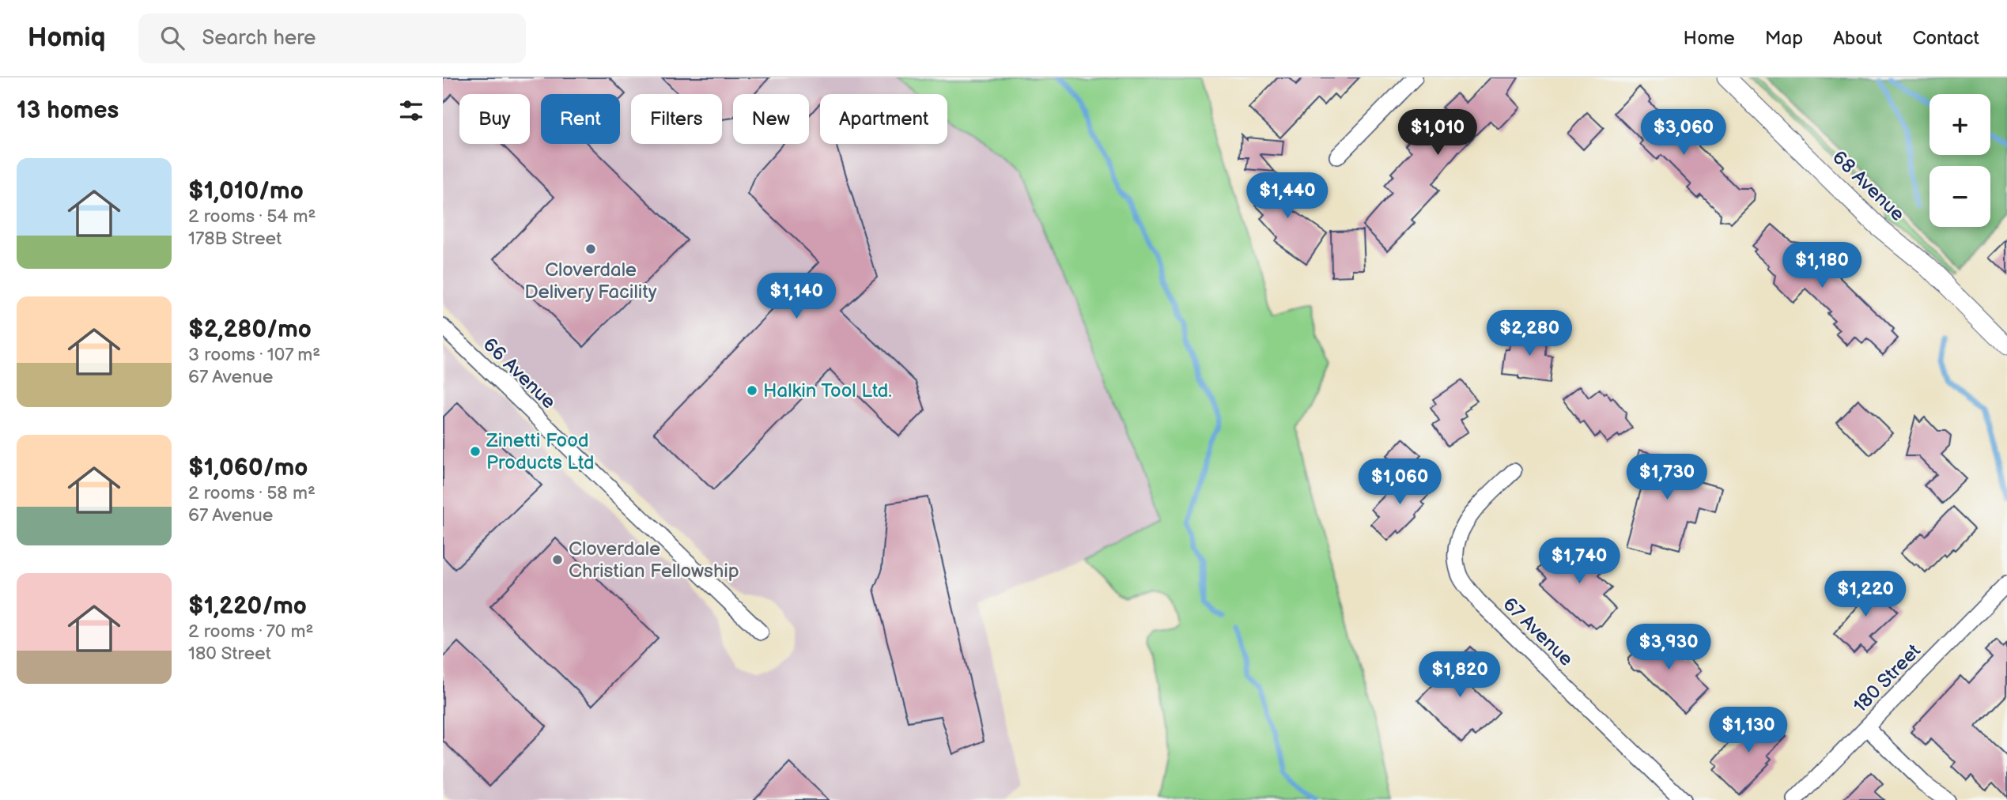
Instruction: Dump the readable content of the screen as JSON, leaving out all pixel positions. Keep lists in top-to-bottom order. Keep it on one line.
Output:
{"streets":{"street":["68 Avenue","66 Avenue","67 Avenue","180 Street"]},"places":["Cloverdale Delivery Facility","Halkin Tool Ltd.","Zinetti Food Products Ltd","Cloverdale Christian Fellowship"],"page":{"header":"Homiq","search":"Search here","nav":["Home","Map","About","Contact"],"heading":"13 homes","map_buttons":["+","−"],"chip":["Buy","Rent","Filters","New","Apartment"],"price":["$1,010","$3,060","$1,440","$1,180","$1,140","$2,280","$1,730","$1,060","$1,740","$1,220","$3,930","$1,820","$1,130"],"list":[{"name":"$1,010/mo","note":"2 rooms · 54 m² · 178B Street"},{"name":"$2,280/mo","note":"3 rooms · 107 m² · 67 Avenue"},{"name":"$1,060/mo","note":"2 rooms · 58 m² · 67 Avenue"},{"name":"$1,220/mo","note":"2 rooms · 70 m² · 180 Street"}]}}
